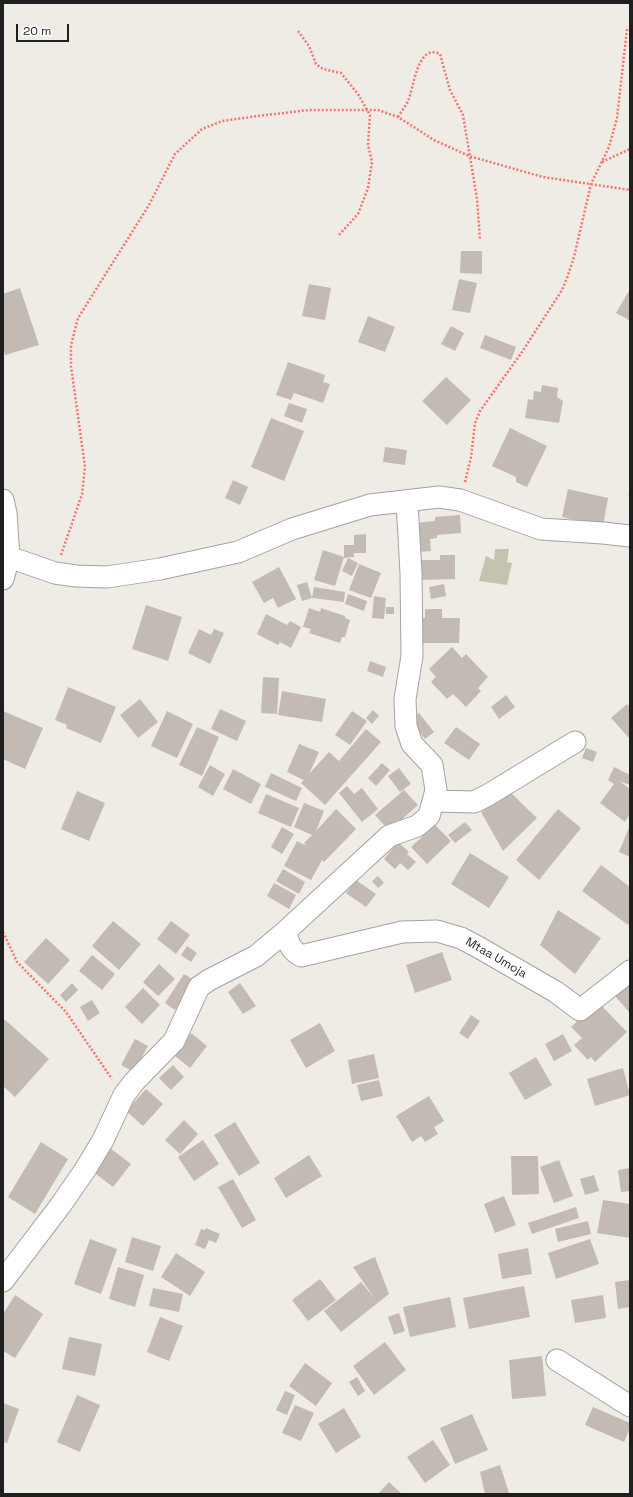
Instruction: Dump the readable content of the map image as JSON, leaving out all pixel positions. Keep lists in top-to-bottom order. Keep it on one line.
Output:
{"streets":{"street":["Mtaa Umoja"]},"scale_bar":"20 m"}
